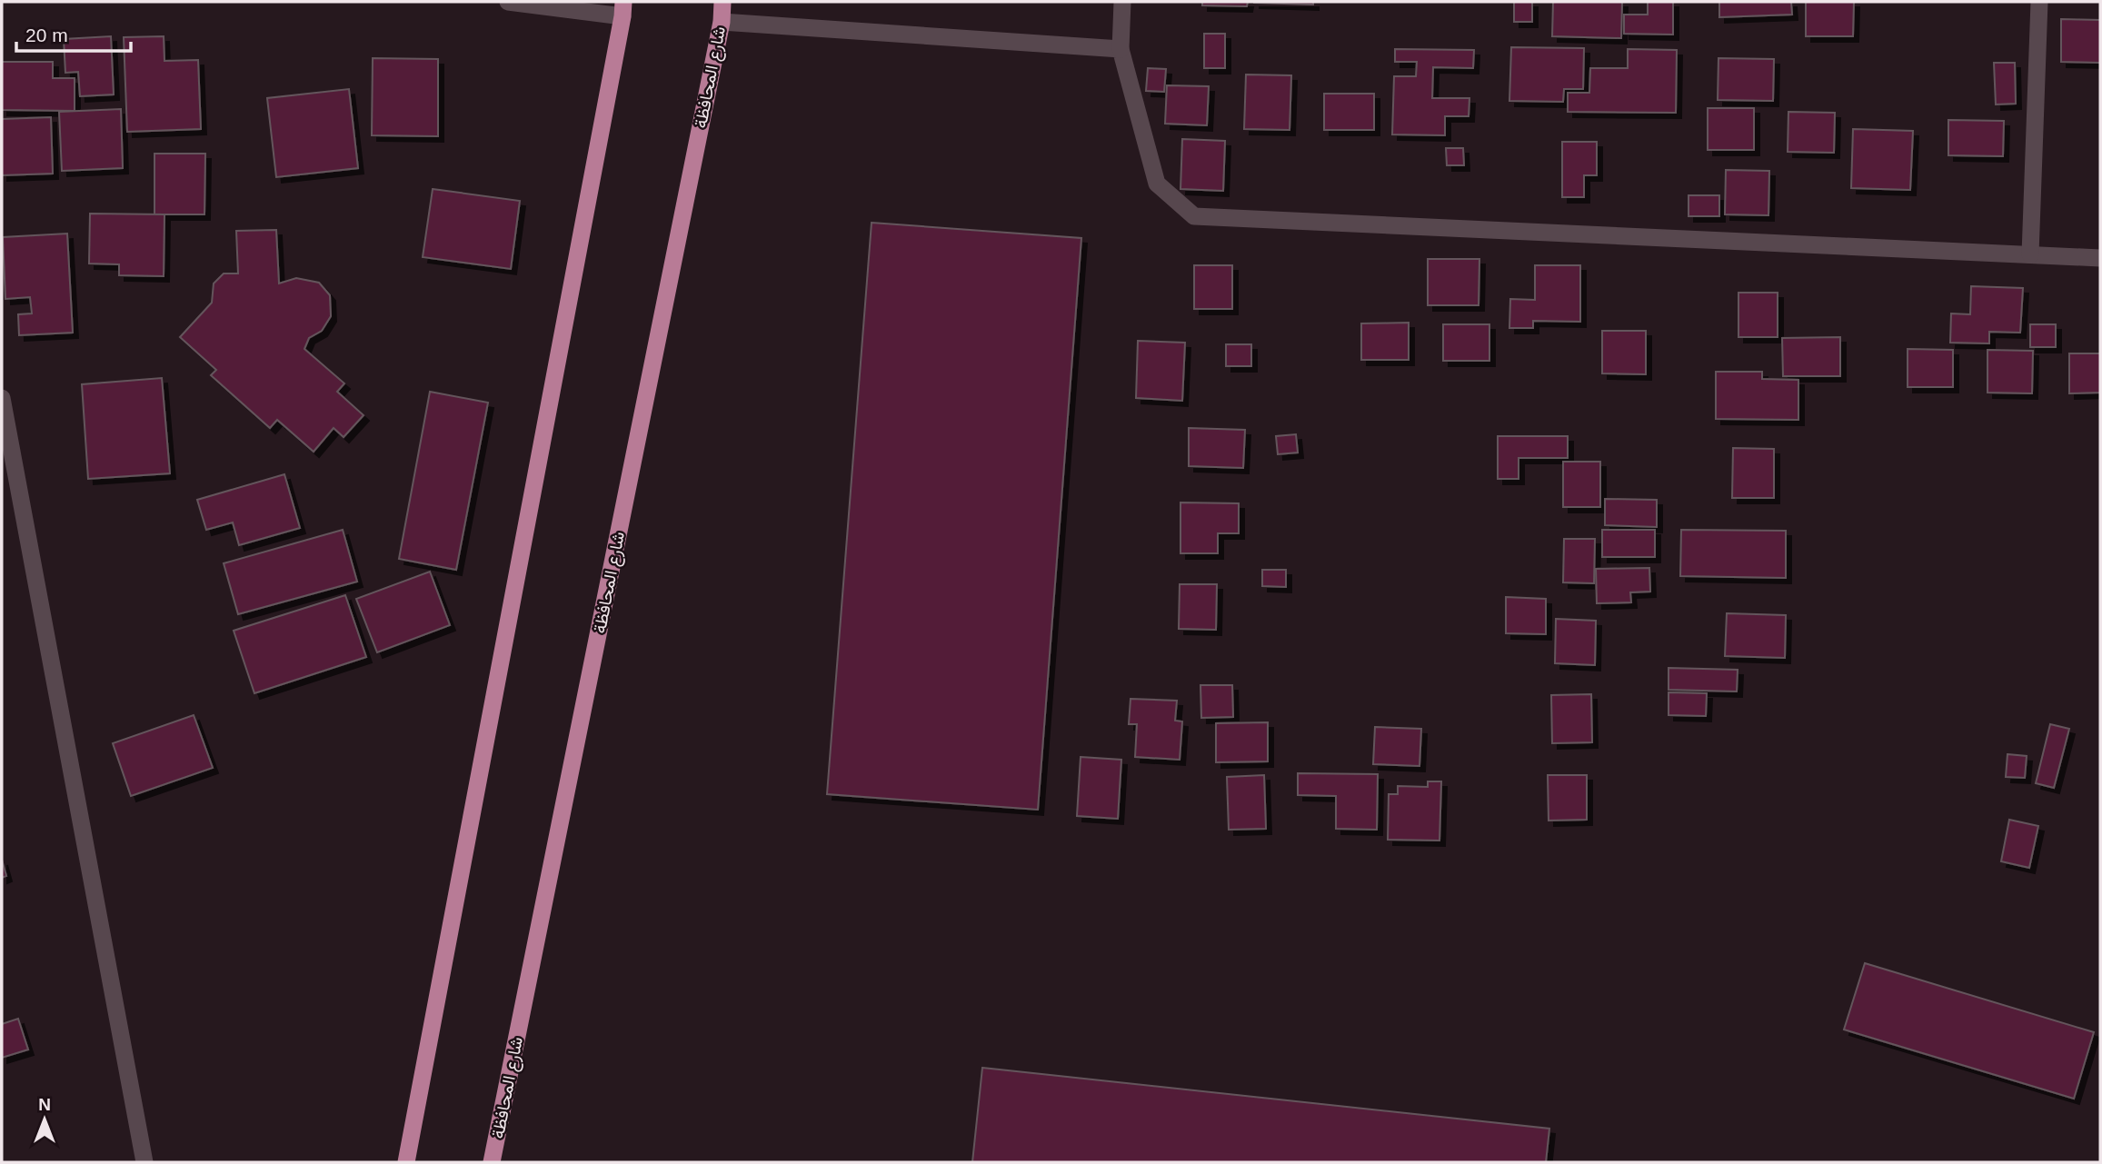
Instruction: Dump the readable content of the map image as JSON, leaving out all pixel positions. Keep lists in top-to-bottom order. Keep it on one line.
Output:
{"streets":{"main road":["شارع المحافظة"]},"scale_bar":"20 m","north":"top"}
